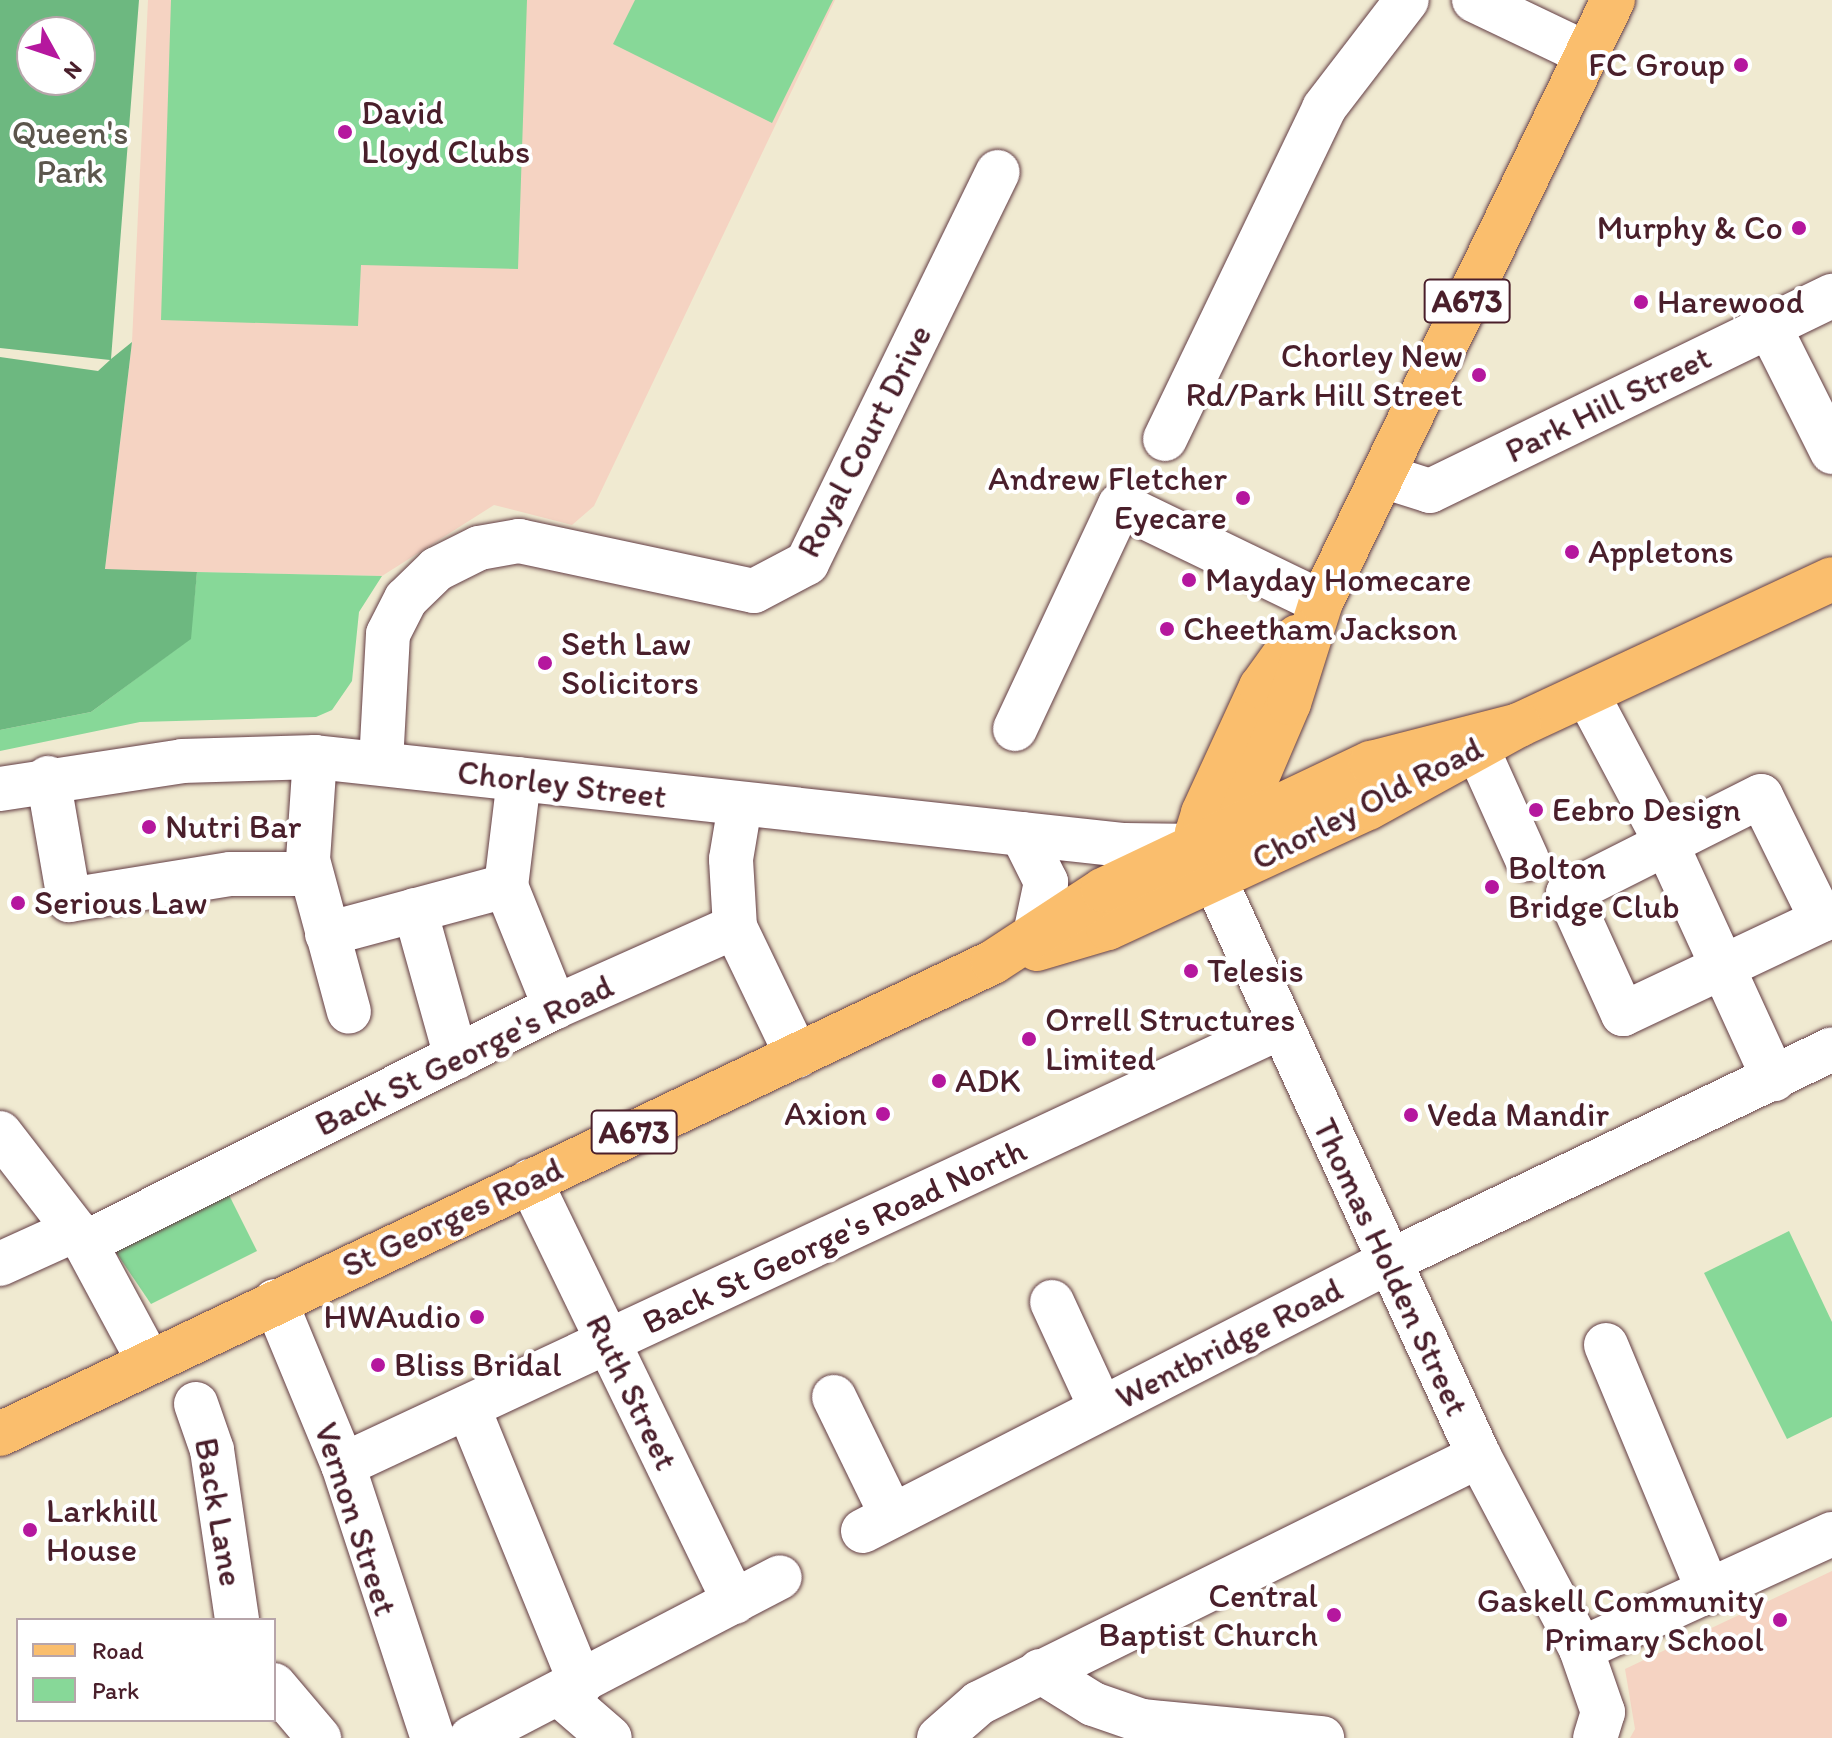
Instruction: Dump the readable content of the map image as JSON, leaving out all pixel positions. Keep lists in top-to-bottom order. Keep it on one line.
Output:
{"streets":{"main road":["A673","Chorley Old Road","St Georges Road"],"street":["Park Hill Street","Royal Court Drive","Chorley Street","Back St George's Road","Back St George's Road North","Thomas Holden Street","Wentbridge Road","Ruth Street","Back Lane","Vernon Street"]},"crossings":[["A673","Park Hill Street"],["A673","Chorley Street"],["A673","Chorley Old Road"],["A673","St Georges Road"],["A673","Thomas Holden Street"],["Royal Court Drive","Chorley Street"],["Chorley Street","Chorley Old Road"],["Chorley Street","St Georges Road"],["Chorley Street","Thomas Holden Street"],["Chorley Old Road","St Georges Road"],["Chorley Old Road","Thomas Holden Street"],["St Georges Road","Thomas Holden Street"],["St Georges Road","Ruth Street"],["St Georges Road","Vernon Street"],["Back St George's Road North","Thomas Holden Street"],["Back St George's Road North","Ruth Street"],["Back St George's Road North","Vernon Street"],["Thomas Holden Street","Wentbridge Road"]],"parks":["Queen's Park"],"places":["FC Group","David Lloyd Clubs","Murphy & Co","Harewood","Chorley New Rd/Park Hill Street","Andrew Fletcher Eyecare","Appletons","Mayday Homecare","Cheetham Jackson","Seth Law Solicitors","Eebro Design","Nutri Bar","Bolton Bridge Club","Serious Law","Telesis","Orrell Structures Limited","ADK","Axion","Veda Mandir","HWAudio","Bliss Bridal","Larkhill House","Central Baptist Church","Gaskell Community Primary School"],"legend":["Road","Park"],"north":"bottom right"}
